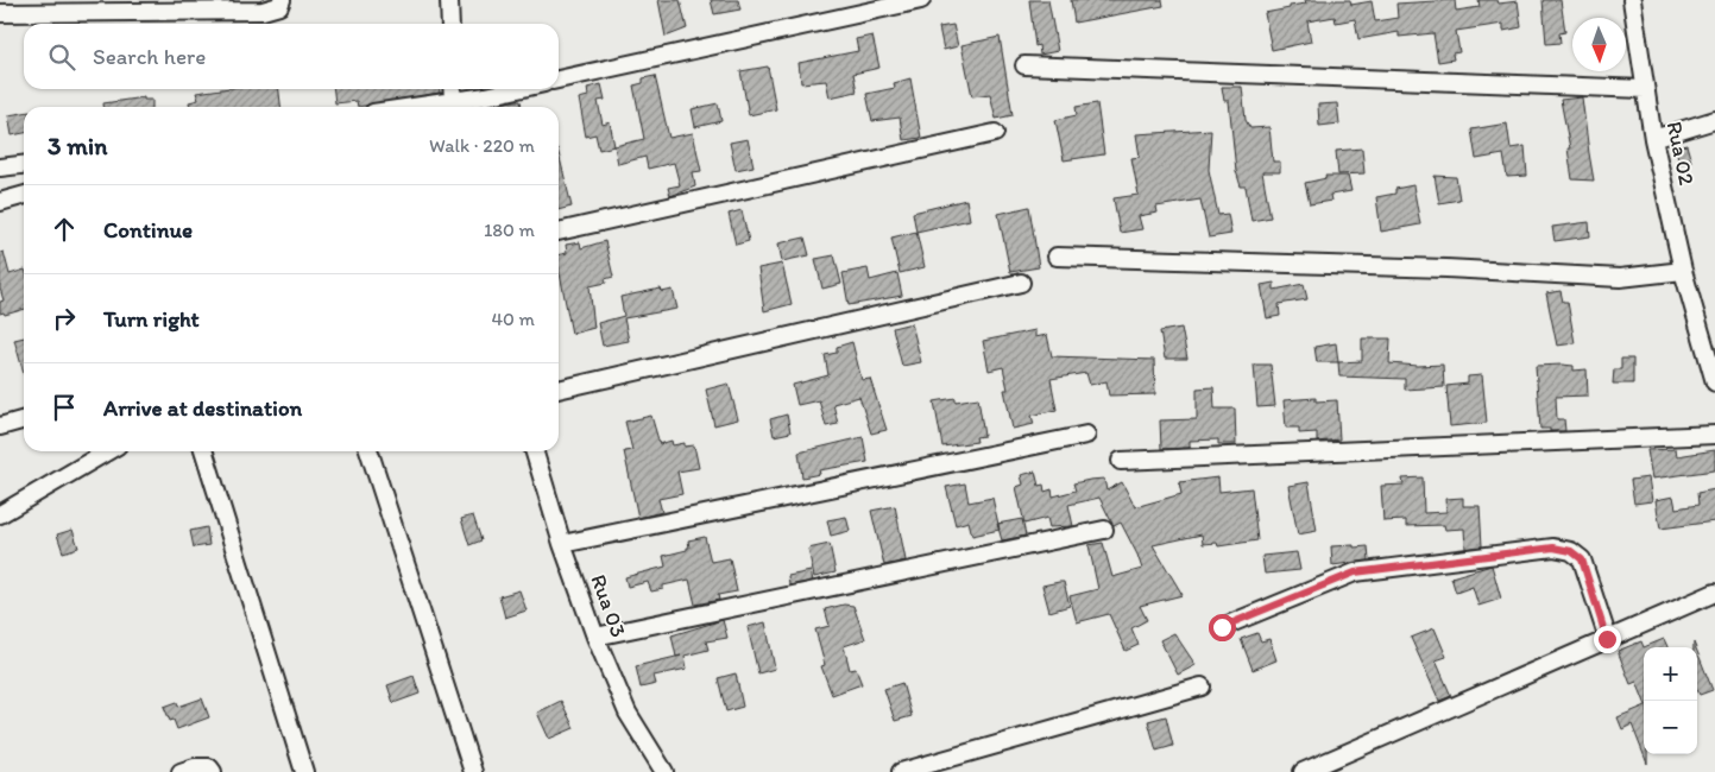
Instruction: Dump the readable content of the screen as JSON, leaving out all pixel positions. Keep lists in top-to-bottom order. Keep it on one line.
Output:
{"streets":{"street":["Rua 02","Rua 03"]},"north":"bottom","page":{"search":"Search here","heading":["3 min","Walk · 220 m"],"list":[["Continue","180 m"],["Turn right","40 m"],"Arrive at destination"],"map_buttons":["+","−"]}}
